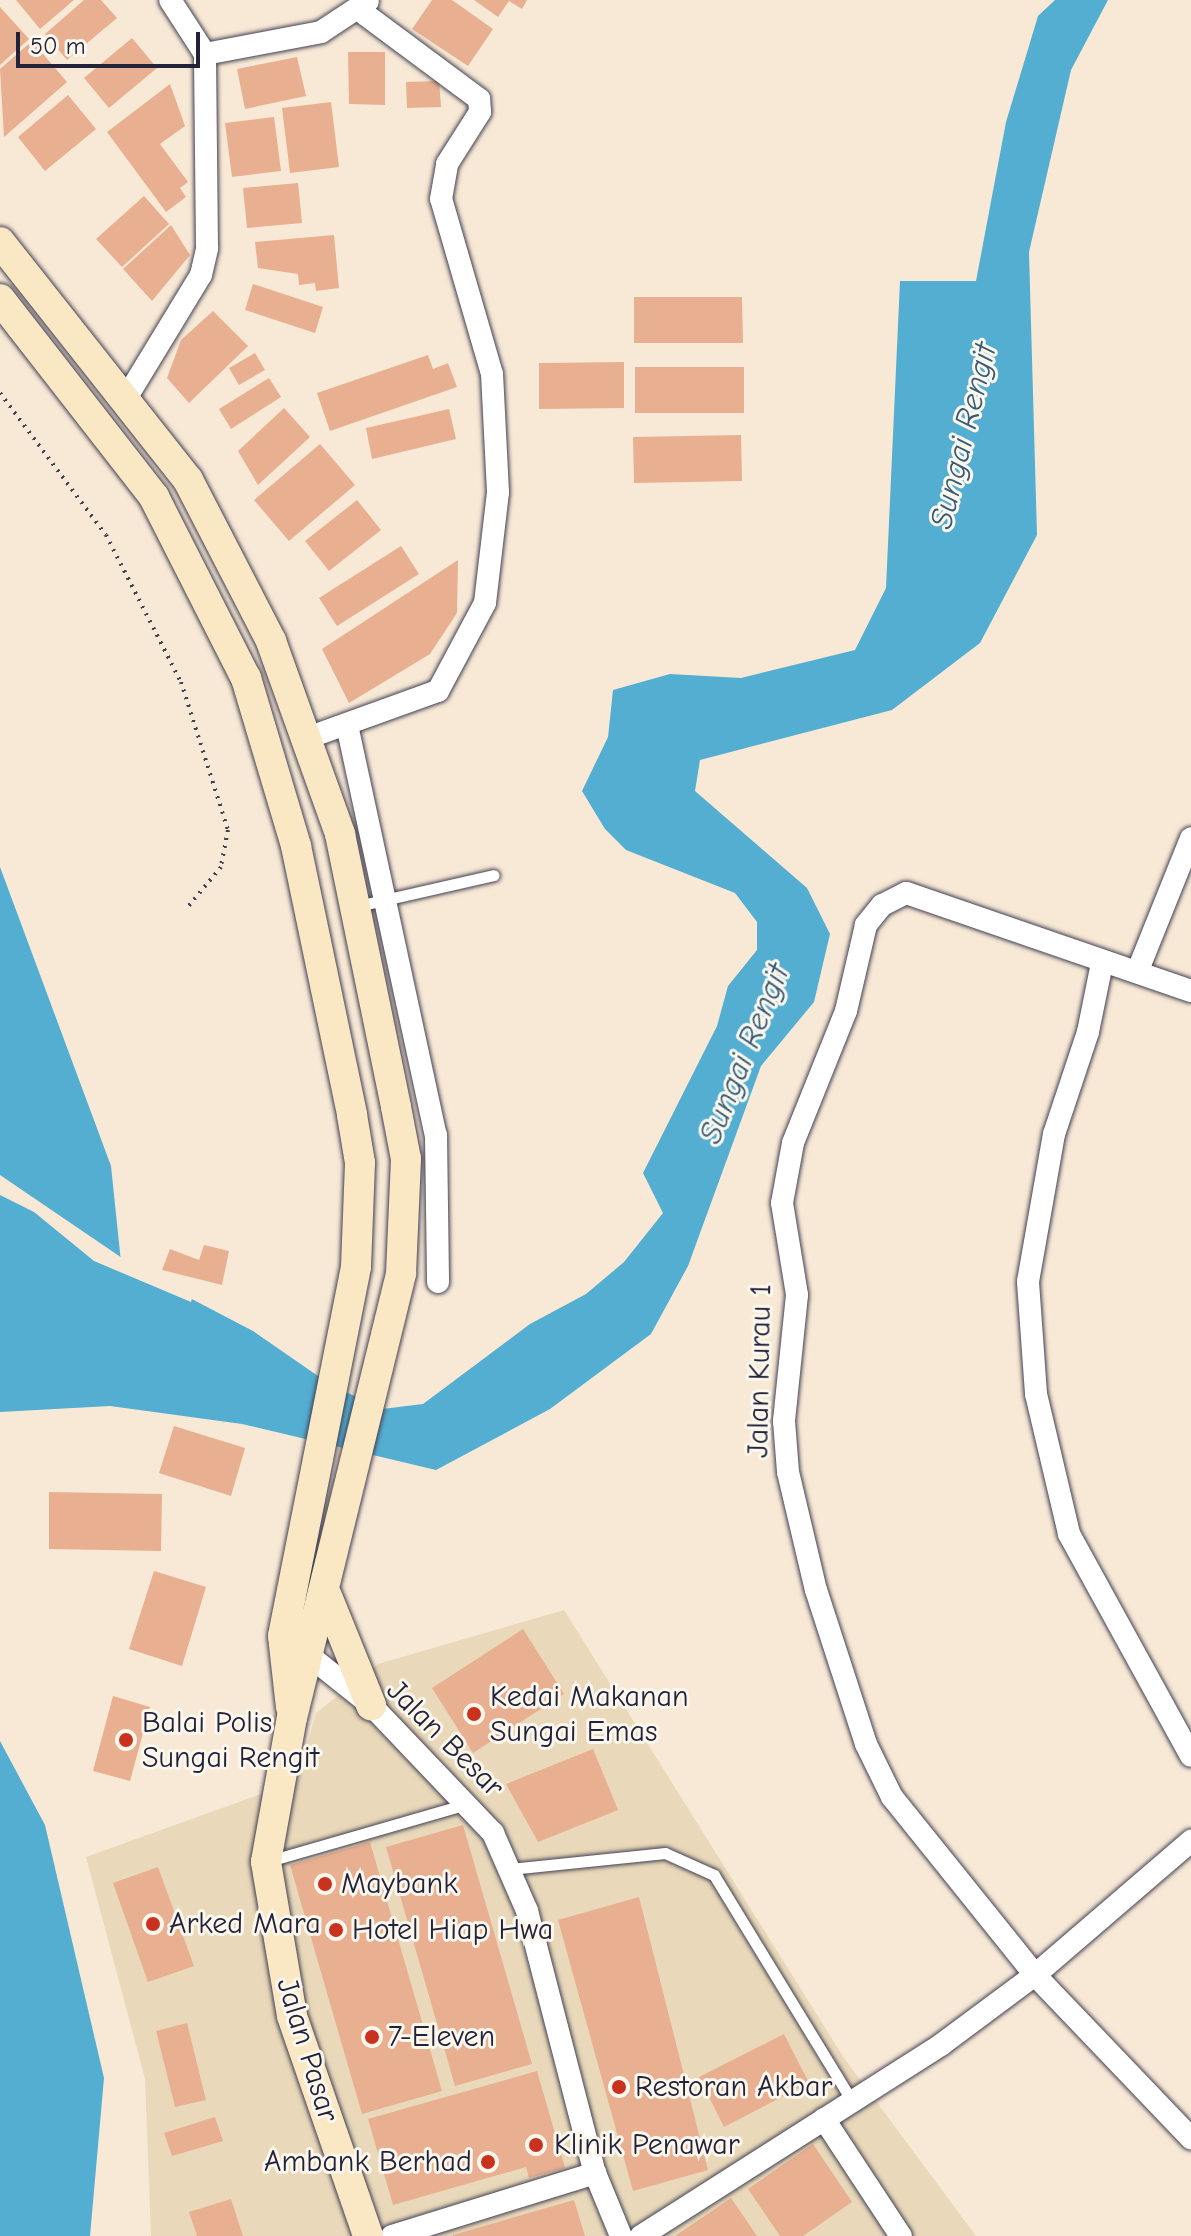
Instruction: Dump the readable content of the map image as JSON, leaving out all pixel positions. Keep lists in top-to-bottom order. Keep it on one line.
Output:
{"streets":{"main road":["Jalan Pasar"],"street":["Jalan Kurau 1","Jalan Besar"]},"water":["Sungai Rengit"],"places":["Kedai Makanan Sungai Emas","Balai Polis Sungai Rengit","Maybank","Arked Mara","Hotel Hiap Hwa","7-Eleven","Restoran Akbar","Klinik Penawar","Ambank Berhad"],"scale_bar":"50 m"}
